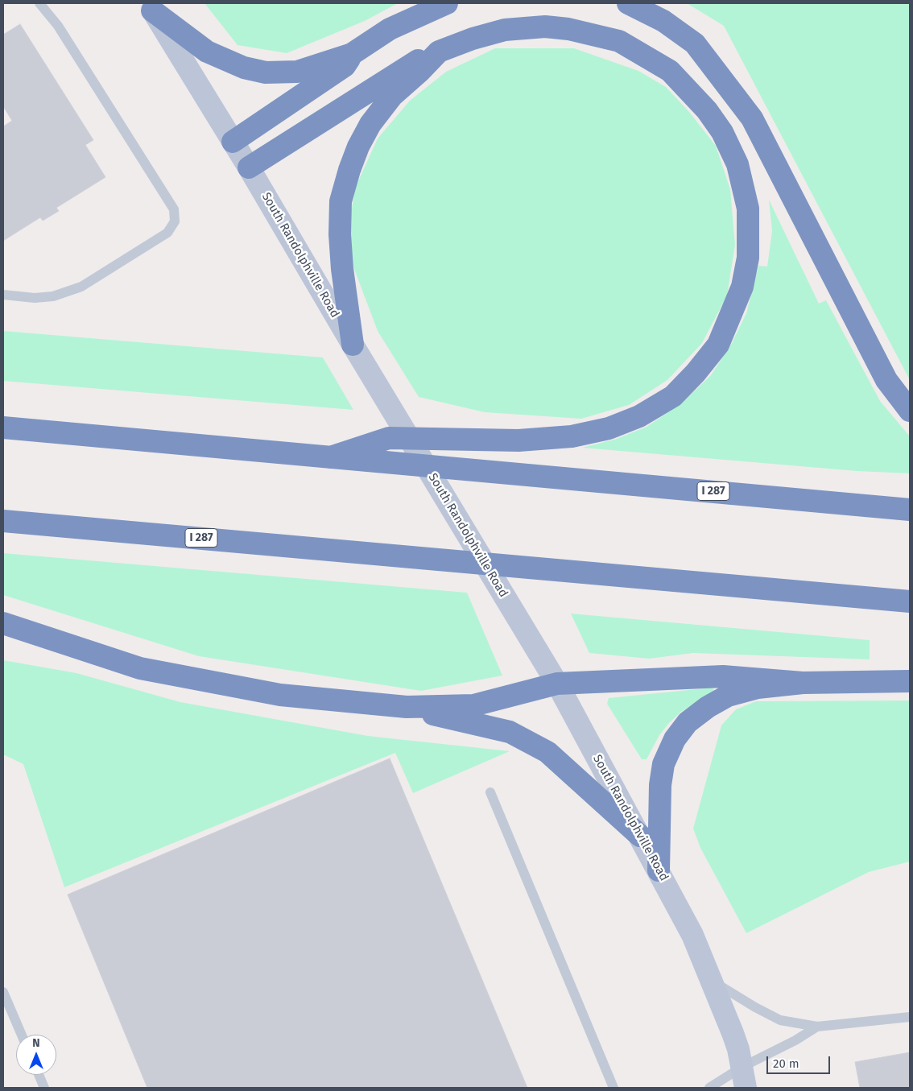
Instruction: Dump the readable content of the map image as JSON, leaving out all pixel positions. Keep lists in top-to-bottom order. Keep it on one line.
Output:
{"streets":{"highway":["I 287"],"main road":["South Randolphville Road"]},"scale_bar":"20 m","north":"top"}
